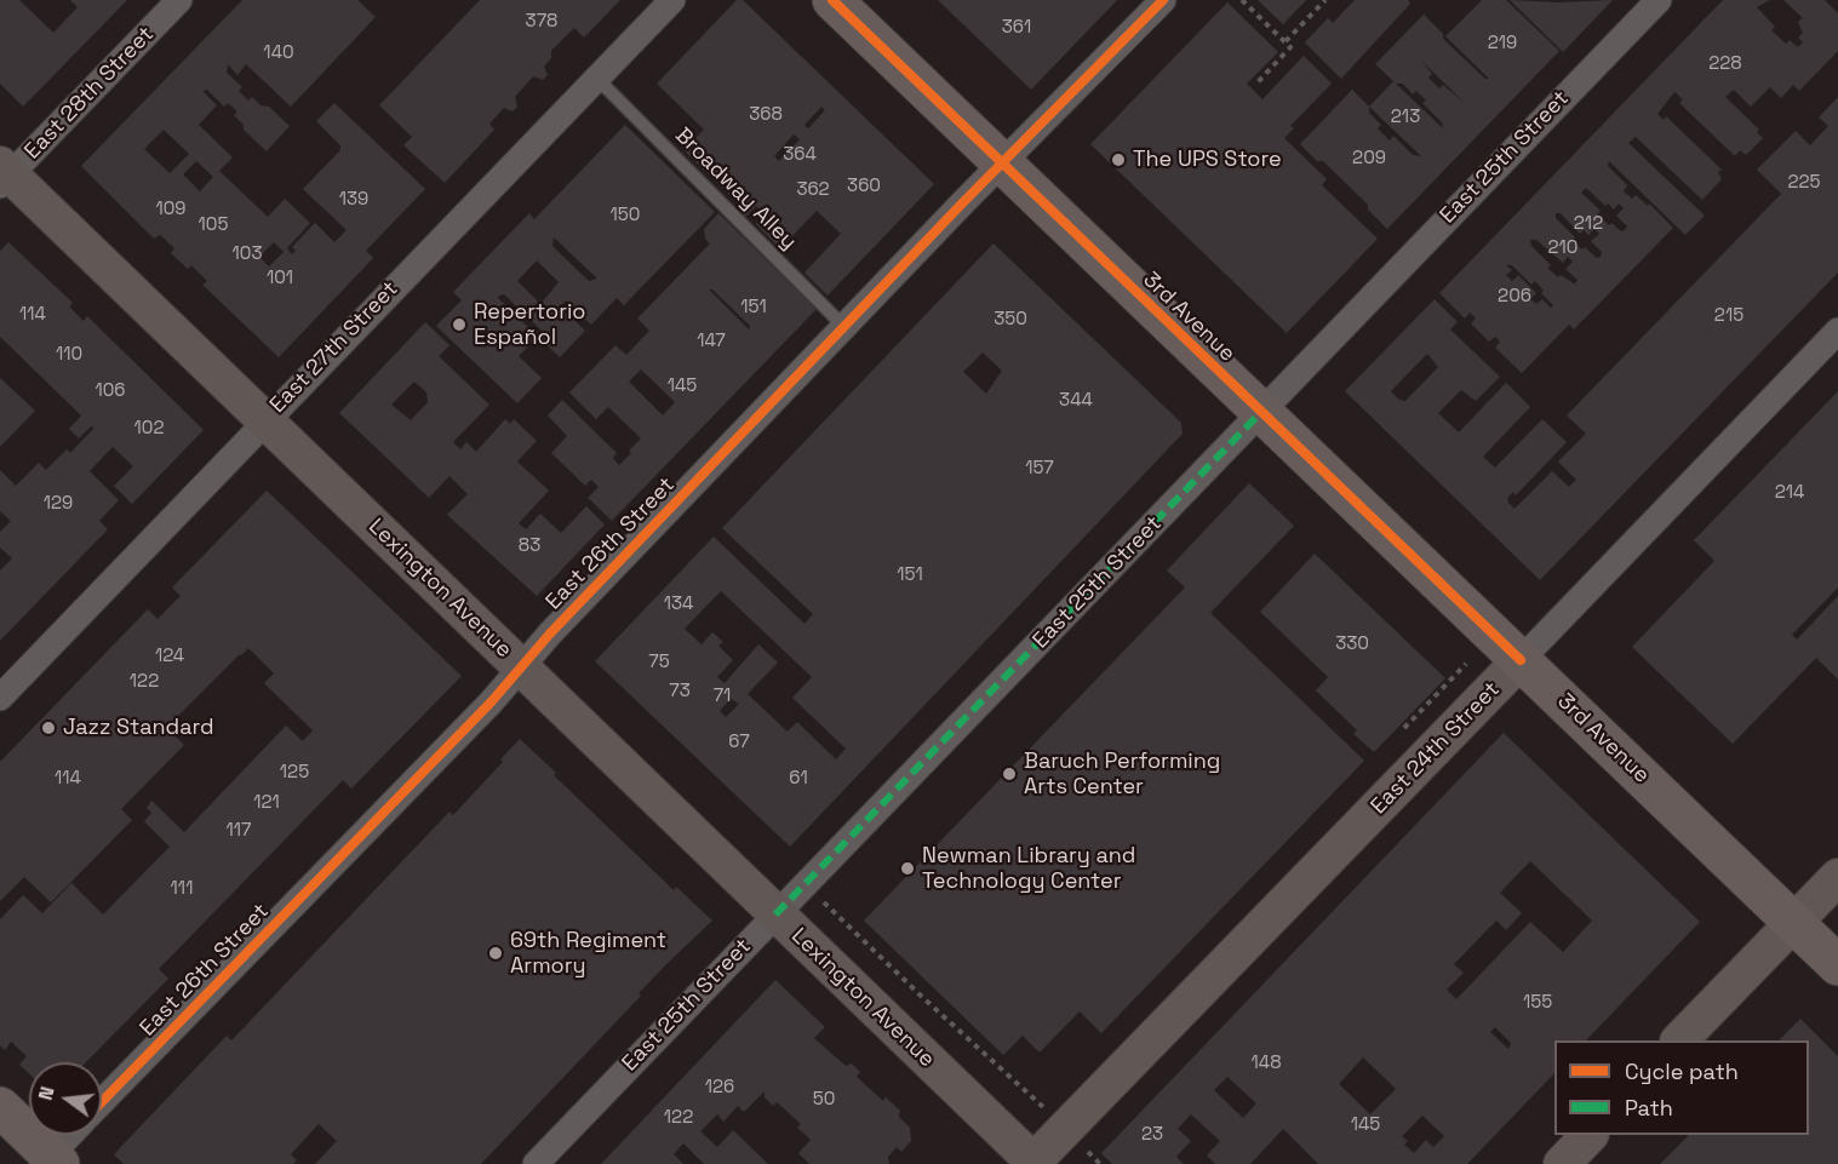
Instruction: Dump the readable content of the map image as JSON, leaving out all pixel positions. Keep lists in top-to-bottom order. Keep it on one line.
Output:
{"streets":{"main road":["3rd Avenue","Lexington Avenue","East 24th Street"],"street":["East 28th Street","East 25th Street","East 27th Street","East 26th Street"],"lane":["Broadway Alley"]},"crossings":[["East 28th Street","Lexington Avenue"],["East 25th Street","3rd Avenue"],["East 25th Street","Lexington Avenue"],["Broadway Alley","East 27th Street"],["Broadway Alley","East 26th Street"],["3rd Avenue","East 26th Street"],["3rd Avenue","East 24th Street"],["East 27th Street","Lexington Avenue"],["East 26th Street","Lexington Avenue"],["Lexington Avenue","East 24th Street"]],"places":["The UPS Store","Repertorio Español","Jazz Standard","Baruch Performing Arts Center","Newman Library and Technology Center","69th Regiment Armory"],"house_numbers":["378","361","219","140","228","368","213","364","209","225","360","362","139","109","150","212","105","210","103","101","206","151","114","215","350","147","110","145","106","344","102","157","214","129","83","151","134","330","124","75","122","73","71","67","125","114","61","121","117","111","155","148","126","50","122","145","23"],"legend":["Cycle path","Path"],"north":"left"}
